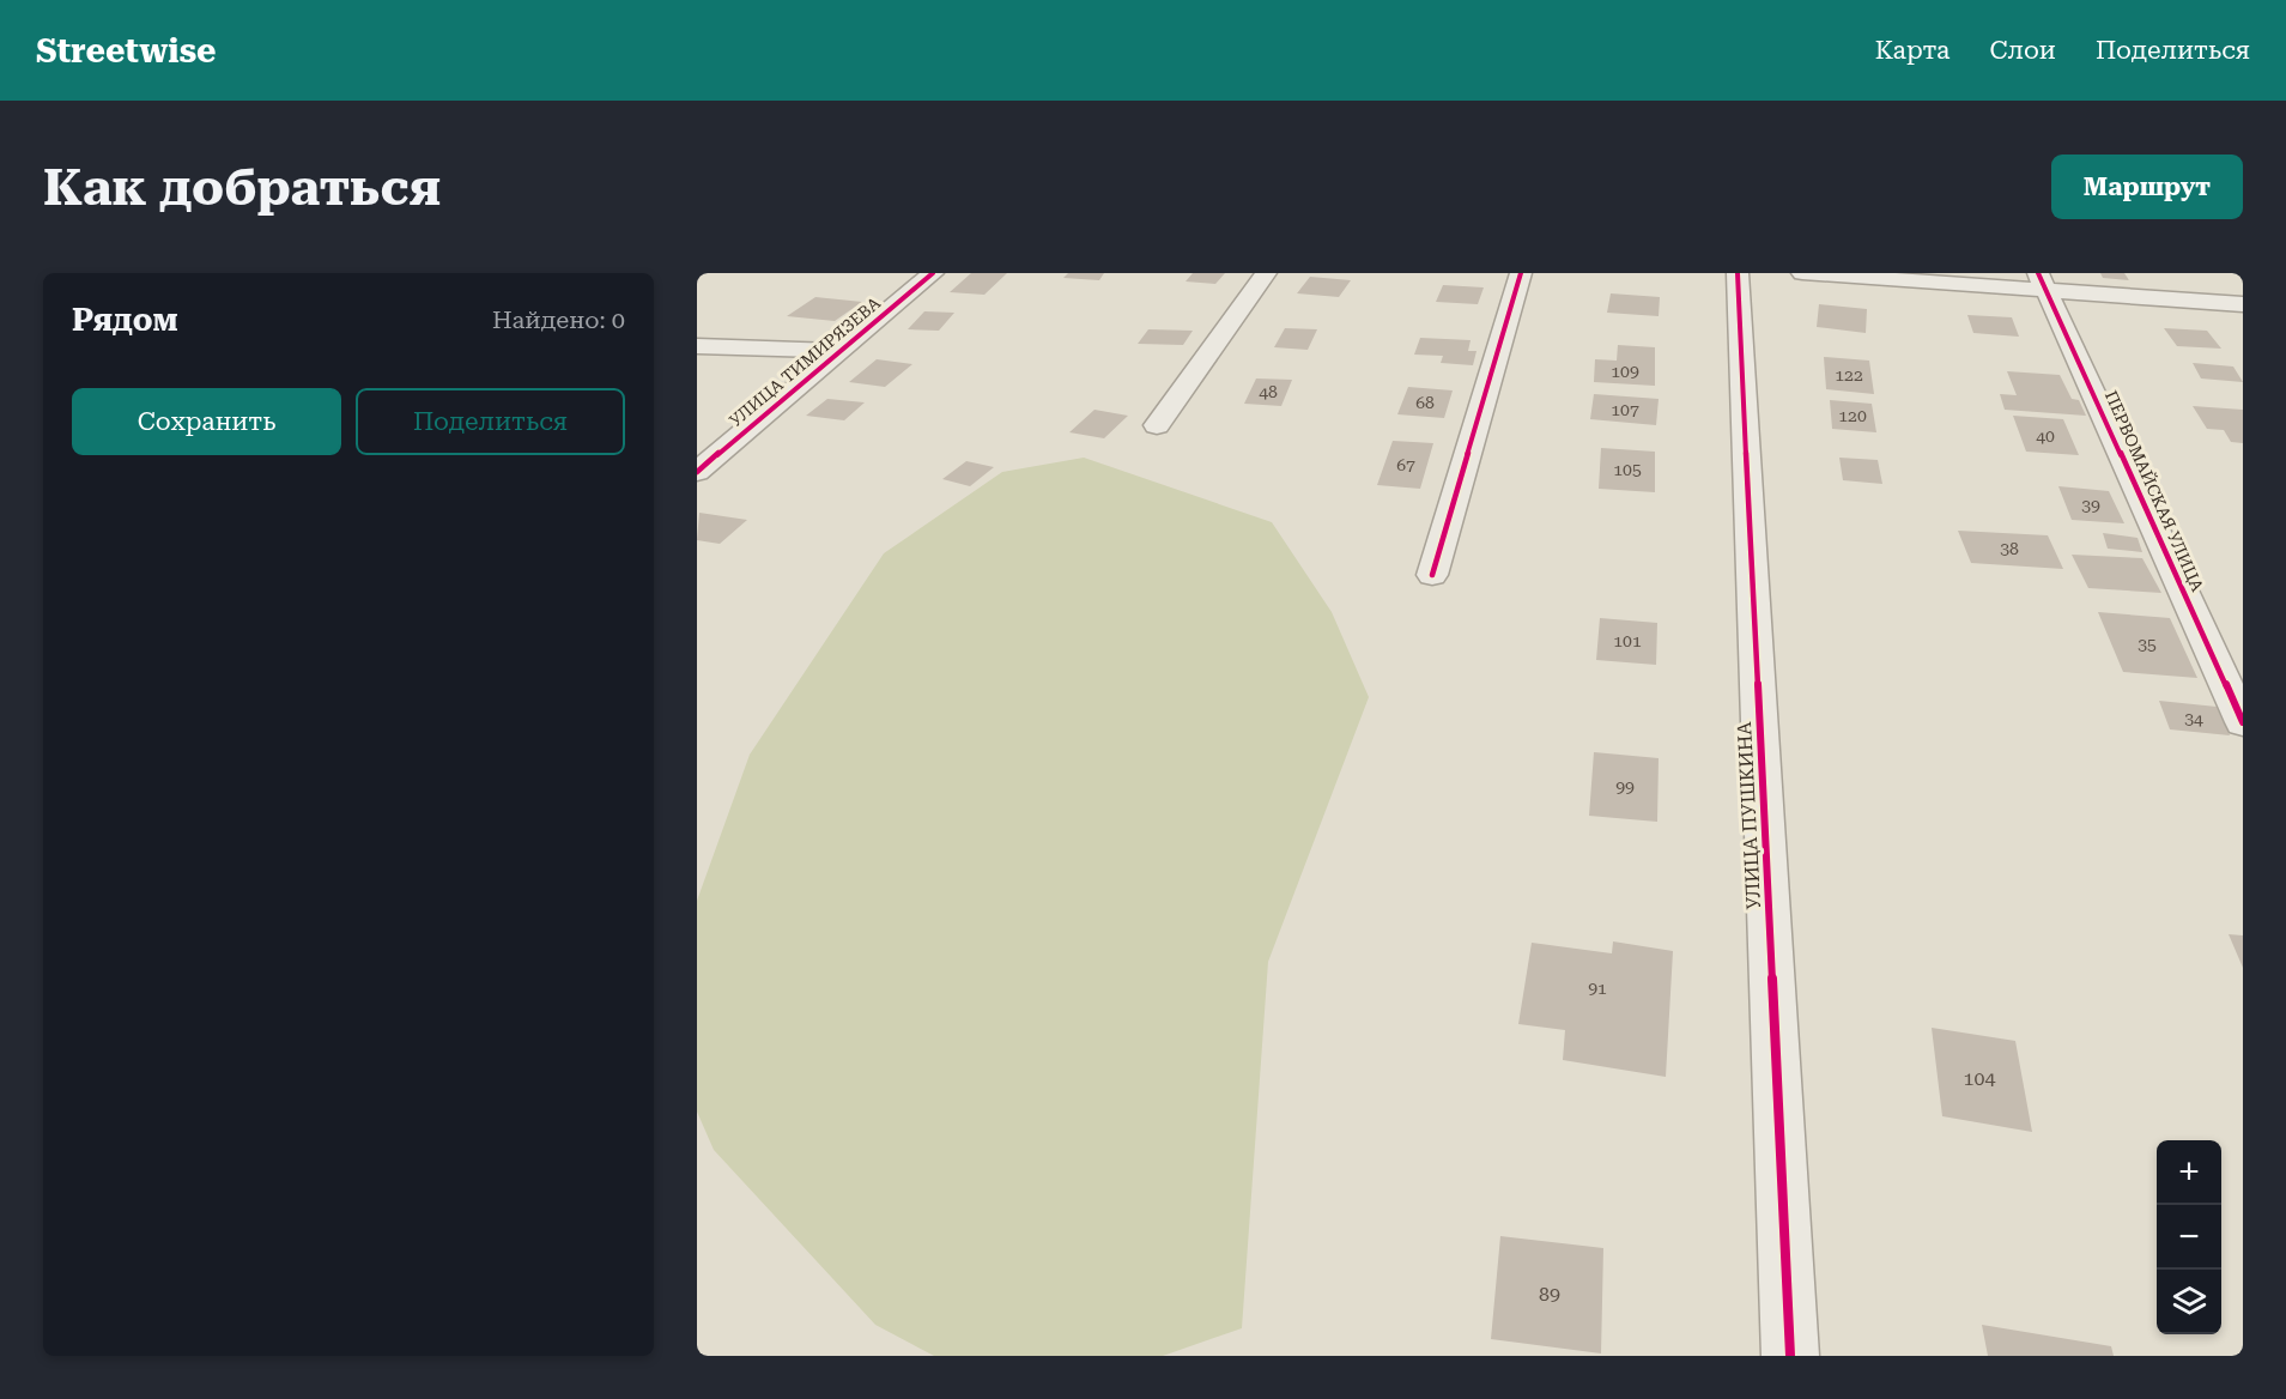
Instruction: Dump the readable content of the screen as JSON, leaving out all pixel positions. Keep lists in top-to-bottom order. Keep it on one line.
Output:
{"streets":{"street":["УЛИЦА ТИМИРЯЗЕВА","ПЕРВОМАЙСКАЯ УЛИЦА","УЛИЦА ПУШКИНА"]},"house_numbers":["109","122","48","68","107","120","40","67","105","39","38","101","35","34","99","91","104","89"],"page":{"header":"Streetwise","nav":["Карта","Слои","Поделиться"],"buttons":["Маршрут",["Сохранить","Поделиться"]],"title":"Как добраться","heading":["Рядом","Найдено: 0"],"map_buttons":["+","−"]}}
